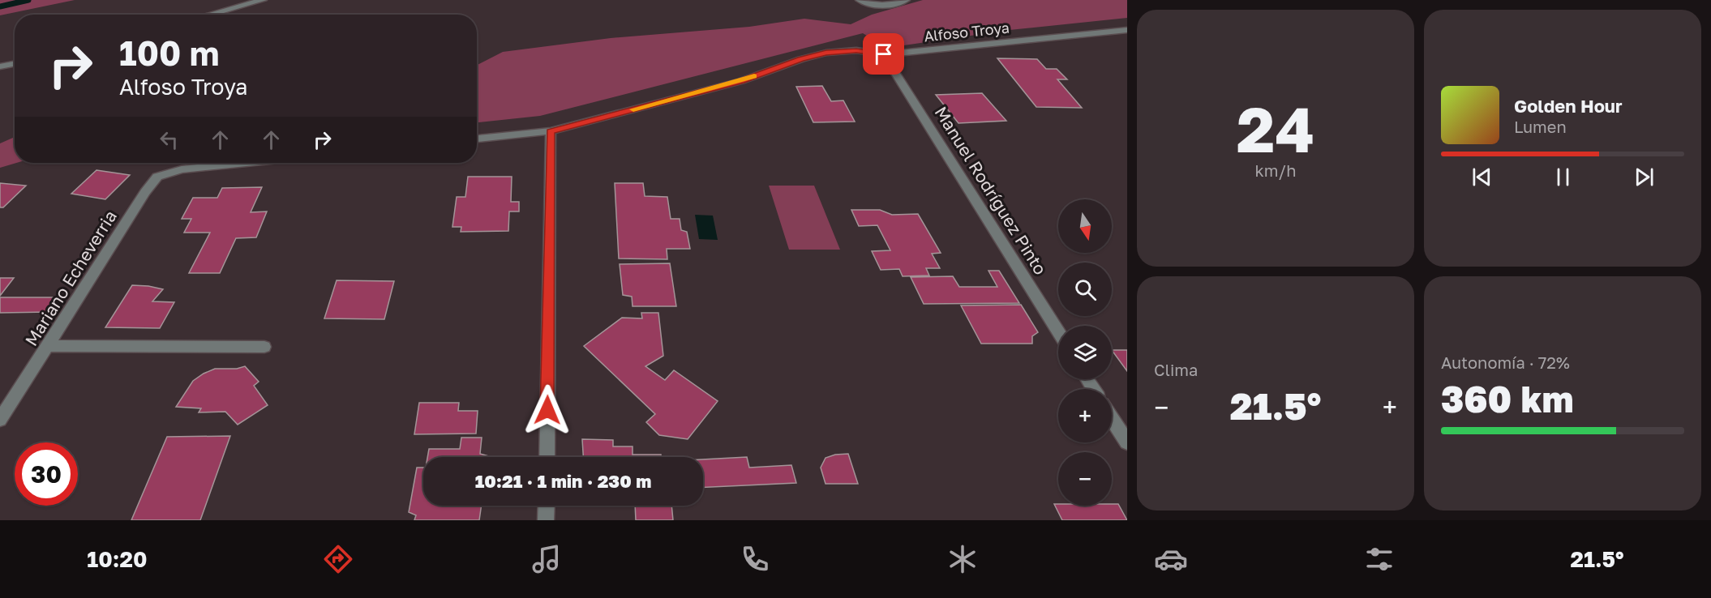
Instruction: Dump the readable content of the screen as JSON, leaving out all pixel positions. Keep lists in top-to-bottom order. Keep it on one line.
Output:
{"streets":{"street":["Alfoso Troya","Manuel Rodríguez Pinto","Mariano Echeverria"]},"crossings":[["Alfoso Troya","Manuel Rodríguez Pinto"]],"north":"bottom","page":{"tile":[["24","km/h"],"Clima",["Autonomía · 72%","360 km"]],"turn":["100 m","Alfoso Troya"],"song":["Golden Hour","Lumen"],"map_buttons":["+","−"],"heat":["−","21.5°","+"],"limit":"30","trip":"10:21 · 1 min · 230 m","tabs":["10:20","21.5°"]}}
